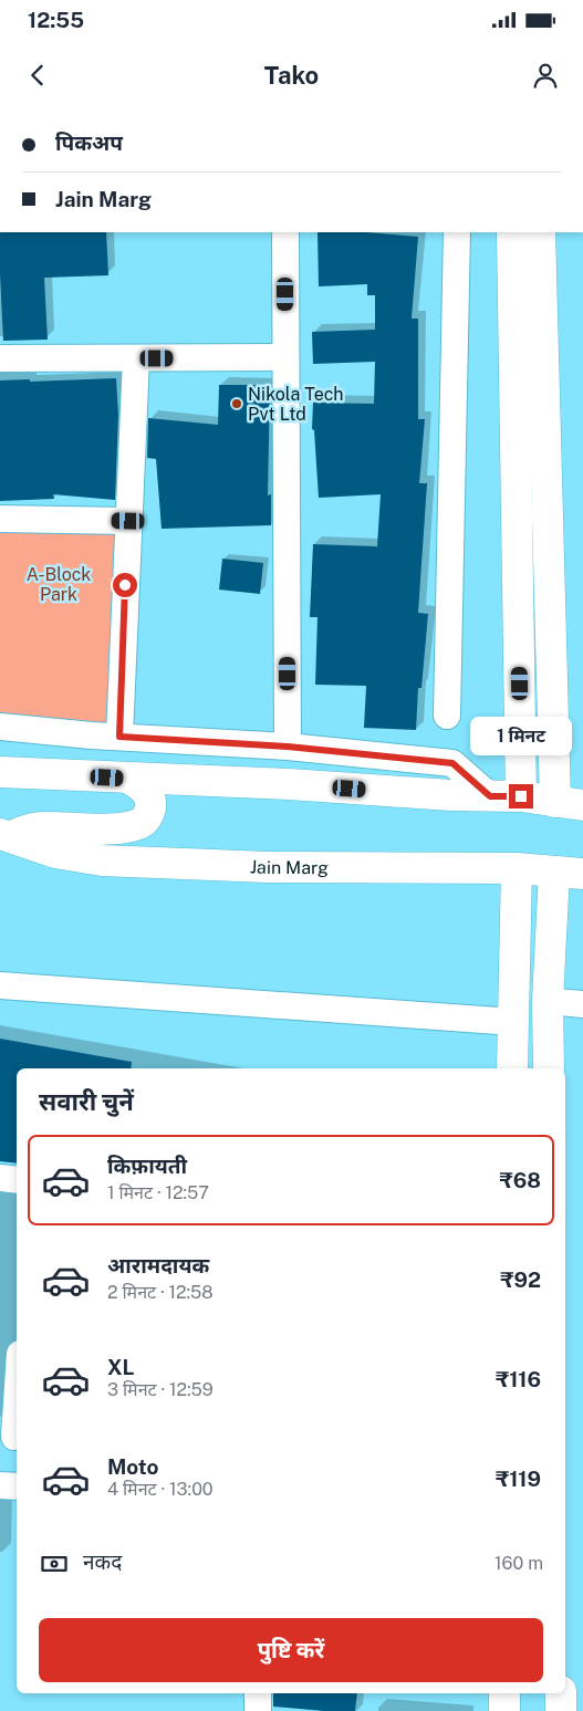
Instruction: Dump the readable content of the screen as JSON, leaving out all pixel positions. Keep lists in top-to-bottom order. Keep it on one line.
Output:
{"streets":{"street":["Jain Marg"]},"parks":["A-Block Park"],"places":["Nikola Tech Pvt Ltd"],"page":{"status":"12:55","header":"Tako","banner":["पिकअप","Jain Marg"],"bubble":"1 मिनट","heading":"सवारी चुनें","list":[{"name":"किफ़ायती","note":"1 मिनट · 12:57","value":"₹68"},{"name":"आरामदायक","note":"2 मिनट · 12:58","value":"₹92"},{"name":"XL","note":"3 मिनट · 12:59","value":"₹116"},{"name":"Moto","note":"4 मिनट · 13:00","value":"₹119"}],"pay":["नकद","160 m"],"buttons":"पुष्टि करें"}}
